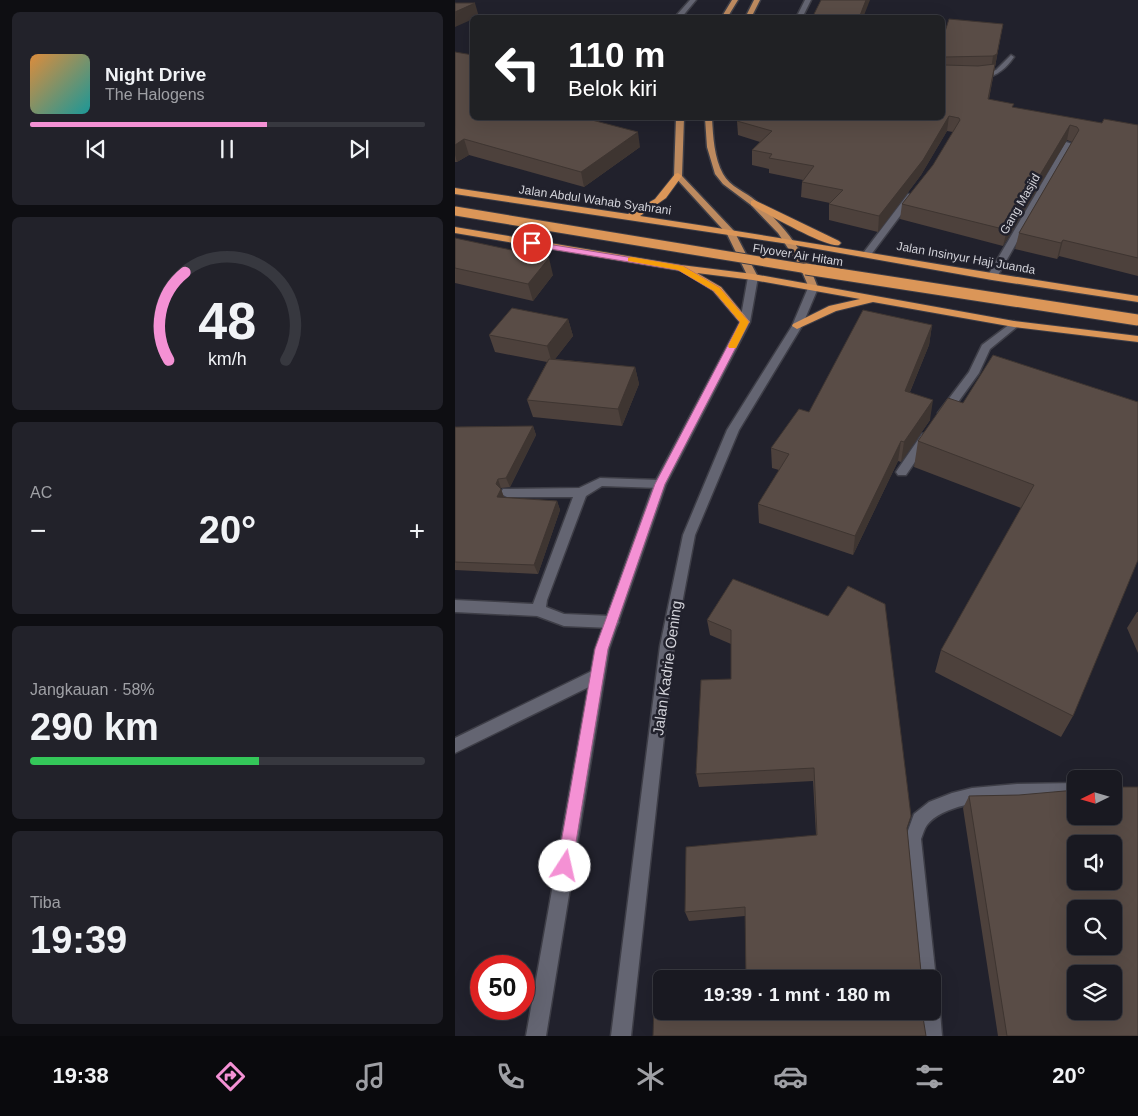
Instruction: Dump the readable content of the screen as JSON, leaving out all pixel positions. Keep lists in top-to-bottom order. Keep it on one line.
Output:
{"streets":{"highway":["Jalan Abdul Wahab Syahrani","Flyover Air Hitam","Jalan Insinyur Haji Juanda"],"main road":["Gang Masjid","Jalan Kadrie Oening"]},"crossings":[["Jalan Abdul Wahab Syahrani","Jalan Insinyur Haji Juanda"],["Gang Masjid","Jalan Insinyur Haji Juanda"]],"north":"left","page":{"turn":["110 m","Belok kiri"],"song":["Night Drive","The Halogens"],"tile":["AC",["Jangkauan · 58%","290 km"],["Tiba","19:39"]],"heat":["−","20°","+"],"limit":"50","trip":"19:39 · 1 mnt · 180 m","tabs":["19:38","20°"],"gauge":["48","km/h"]}}
